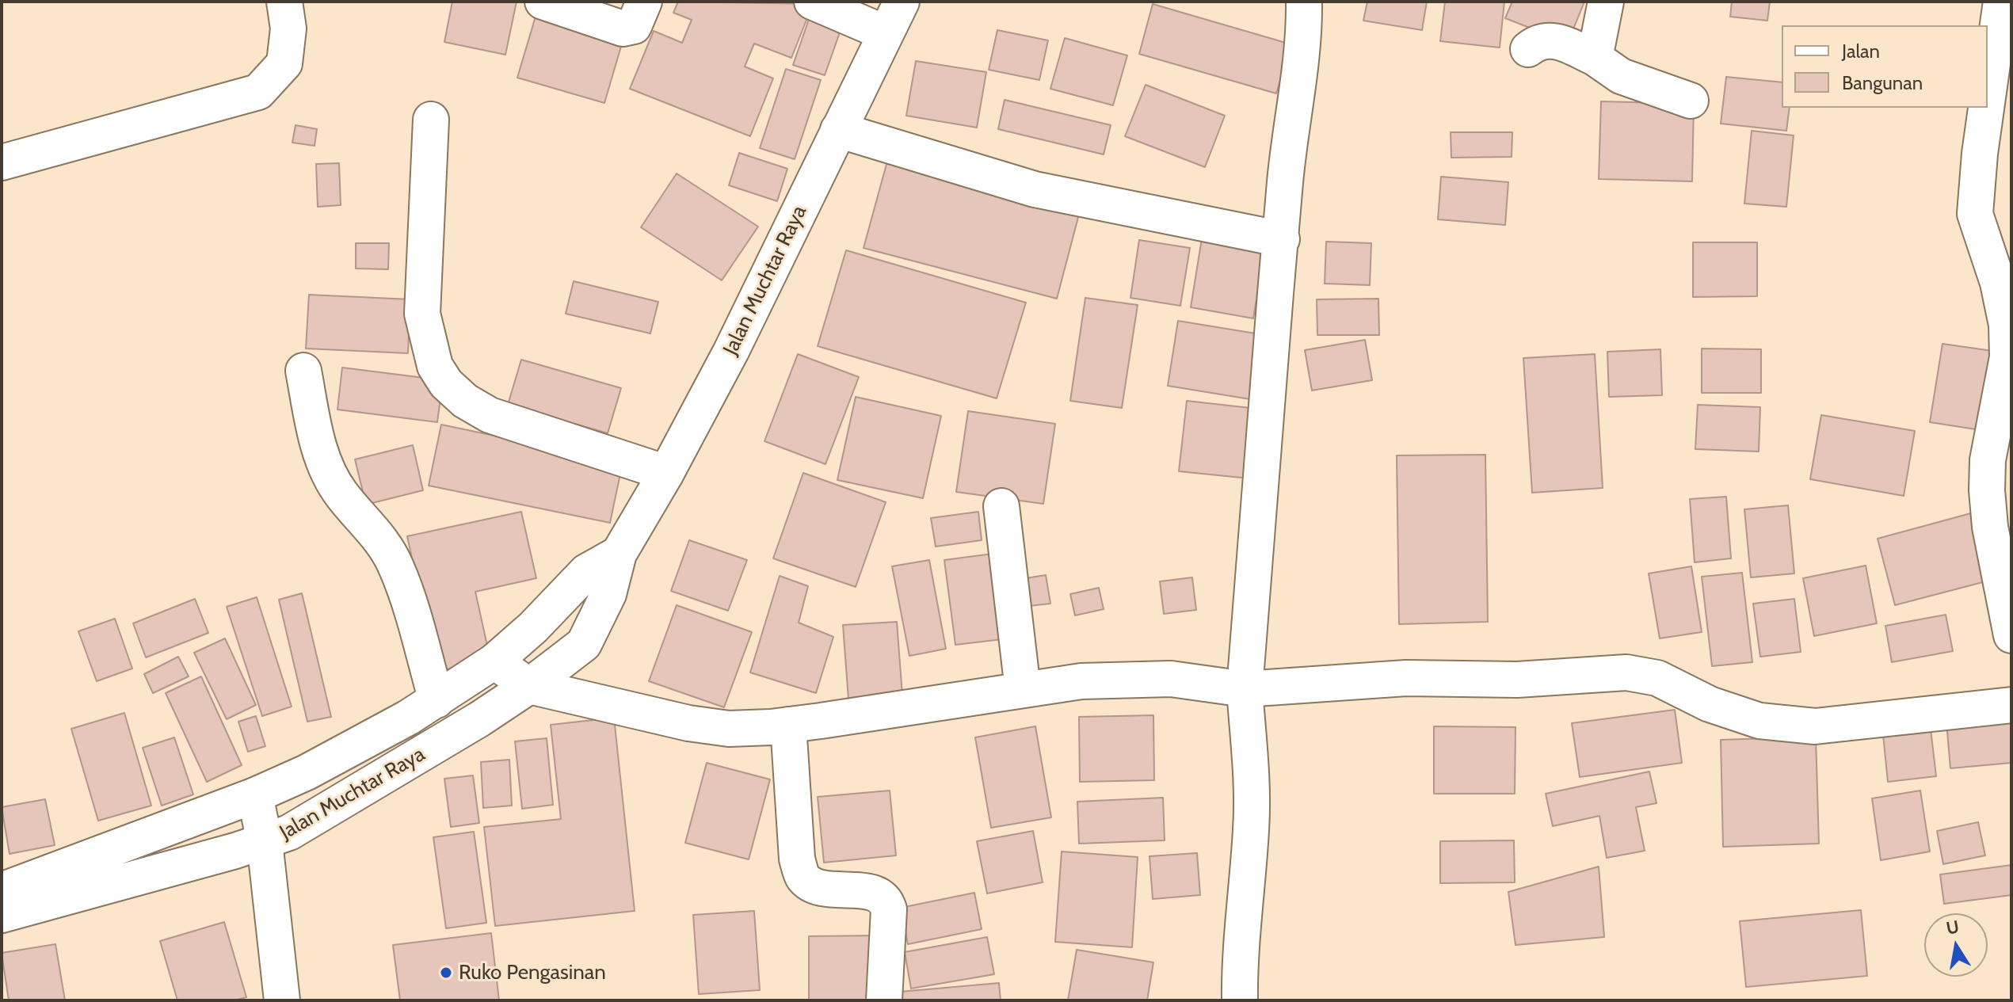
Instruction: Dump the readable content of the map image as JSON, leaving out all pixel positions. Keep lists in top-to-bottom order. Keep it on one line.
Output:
{"streets":{"main road":["Jalan Muchtar Raya"]},"places":["Ruko Pengasinan"],"legend":["Jalan","Bangunan"],"north":"top"}
